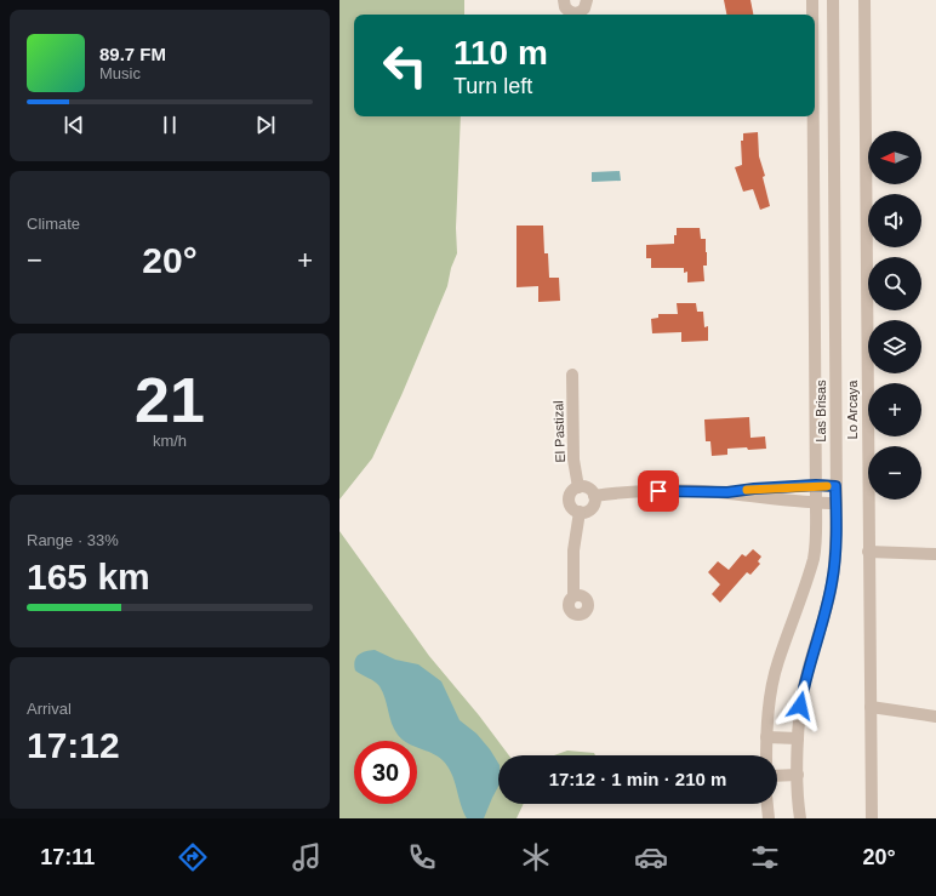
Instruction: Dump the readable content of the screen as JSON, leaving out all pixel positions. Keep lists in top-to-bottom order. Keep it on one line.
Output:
{"streets":{"street":["Lo Arcaya","Las Brisas","El Pastizal"]},"north":"left","page":{"turn":["110 m","Turn left"],"song":["89.7 FM","Music"],"map_buttons":["+","−"],"tile":["Climate",["21","km/h"],["Range · 33%","165 km"],["Arrival","17:12"]],"heat":["−","20°","+"],"limit":"30","trip":"17:12 · 1 min · 210 m","tabs":["17:11","20°"]}}
